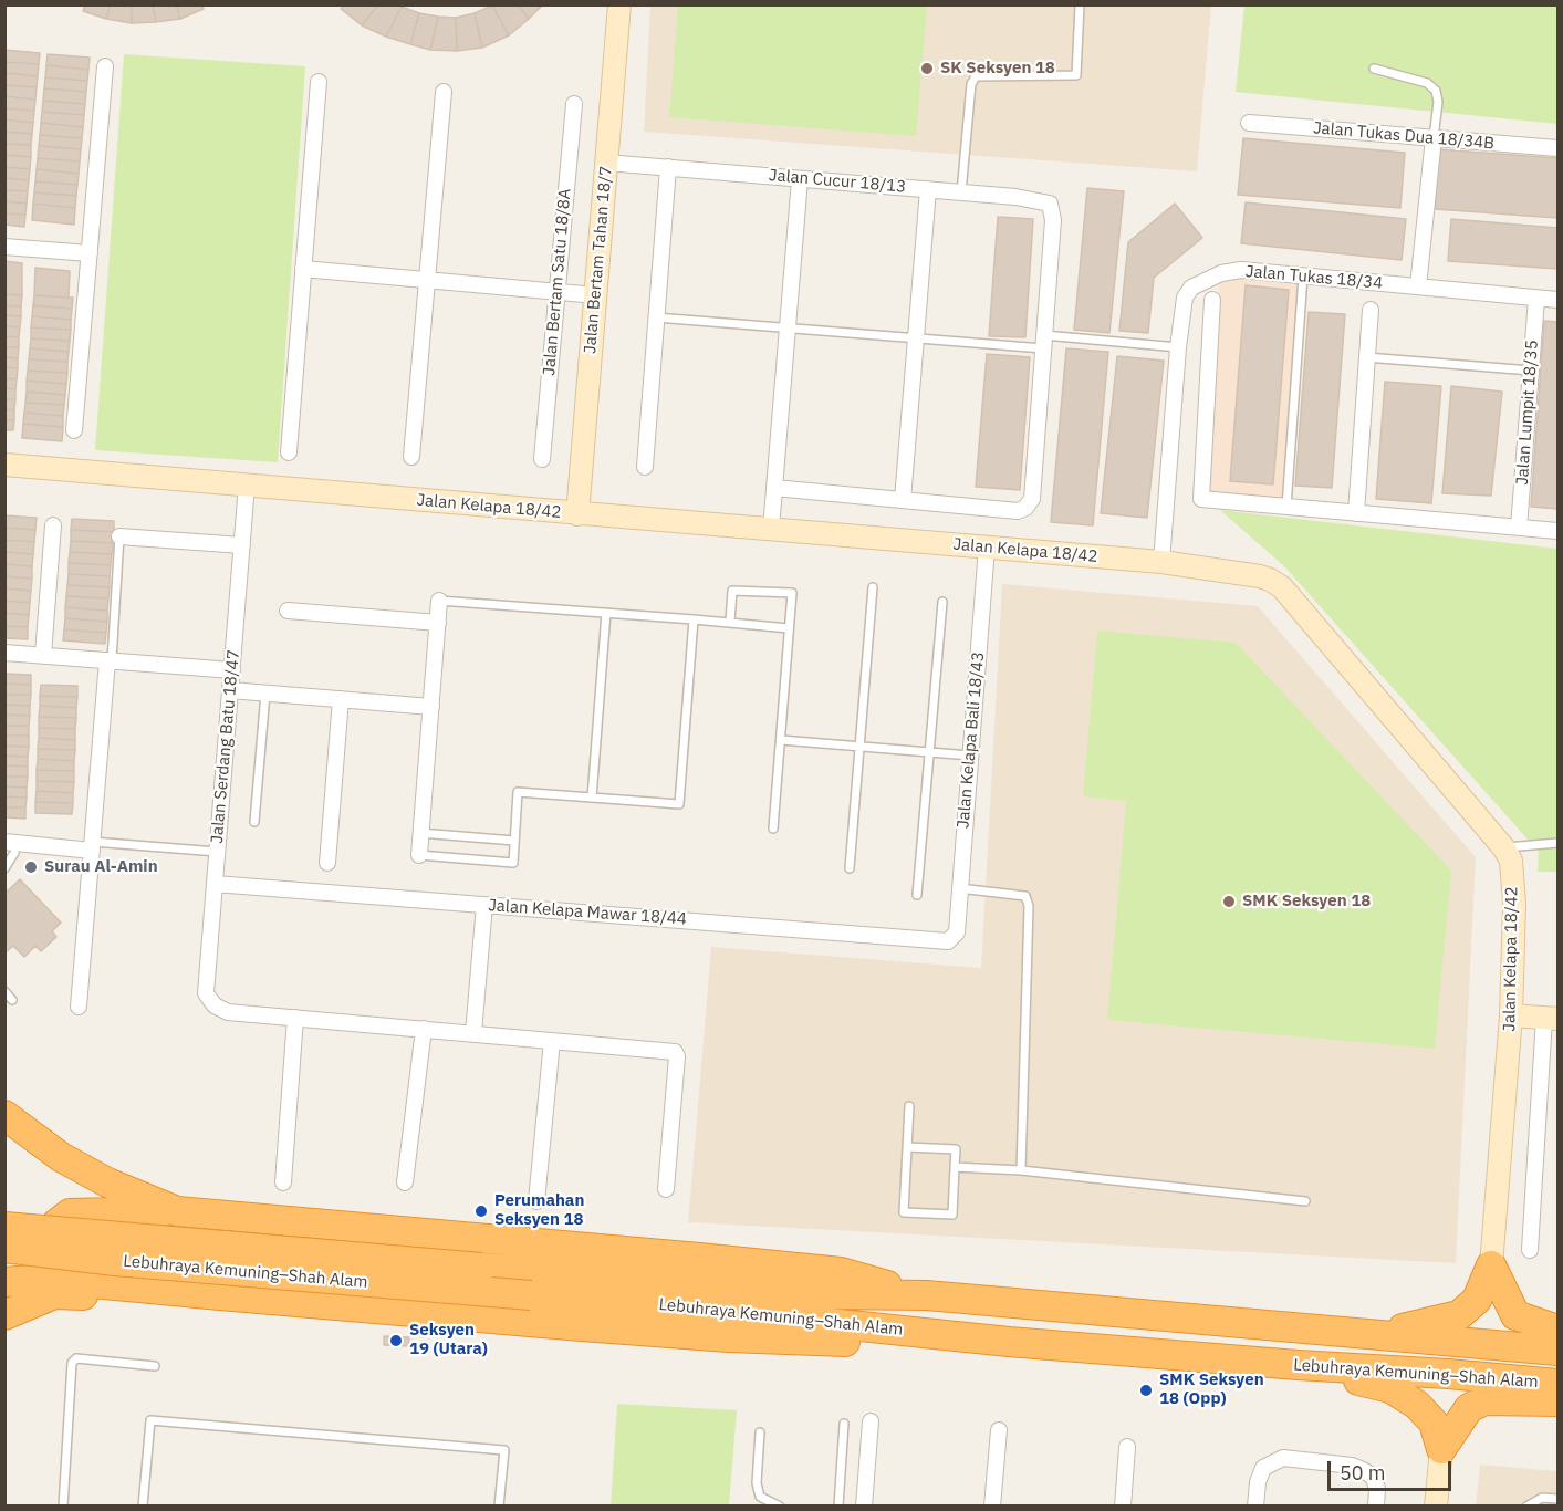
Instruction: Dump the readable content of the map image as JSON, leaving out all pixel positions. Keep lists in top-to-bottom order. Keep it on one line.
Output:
{"streets":{"highway":["Lebuhraya Kemuning–Shah Alam"],"street":["Jalan Tukas Dua 18/34B","Jalan Cucur 18/13","Jalan Bertam Tahan 18/7","Jalan Tukas 18/34","Jalan Bertam Satu 18/8A","Jalan Lumpit 18/35","Jalan Kelapa 18/42","Jalan Kelapa Bali 18/43","Jalan Serdang Batu 18/47","Jalan Kelapa Mawar 18/44"]},"crossings":[["Jalan Cucur 18/13","Jalan Bertam Tahan 18/7"],["Jalan Bertam Tahan 18/7","Jalan Kelapa 18/42"],["Jalan Tukas 18/34","Jalan Lumpit 18/35"],["Jalan Tukas 18/34","Jalan Kelapa 18/42"],["Jalan Kelapa 18/42","Jalan Kelapa Bali 18/43"],["Jalan Kelapa 18/42","Jalan Serdang Batu 18/47"],["Jalan Kelapa Bali 18/43","Jalan Kelapa Mawar 18/44"],["Jalan Serdang Batu 18/47","Jalan Kelapa Mawar 18/44"]],"places":["SK Seksyen 18","Surau Al-Amin","SMK Seksyen 18","Perumahan Seksyen 18","Seksyen 19 (Utara)","SMK Seksyen 18 (Opp)"],"scale_bar":"50 m"}
